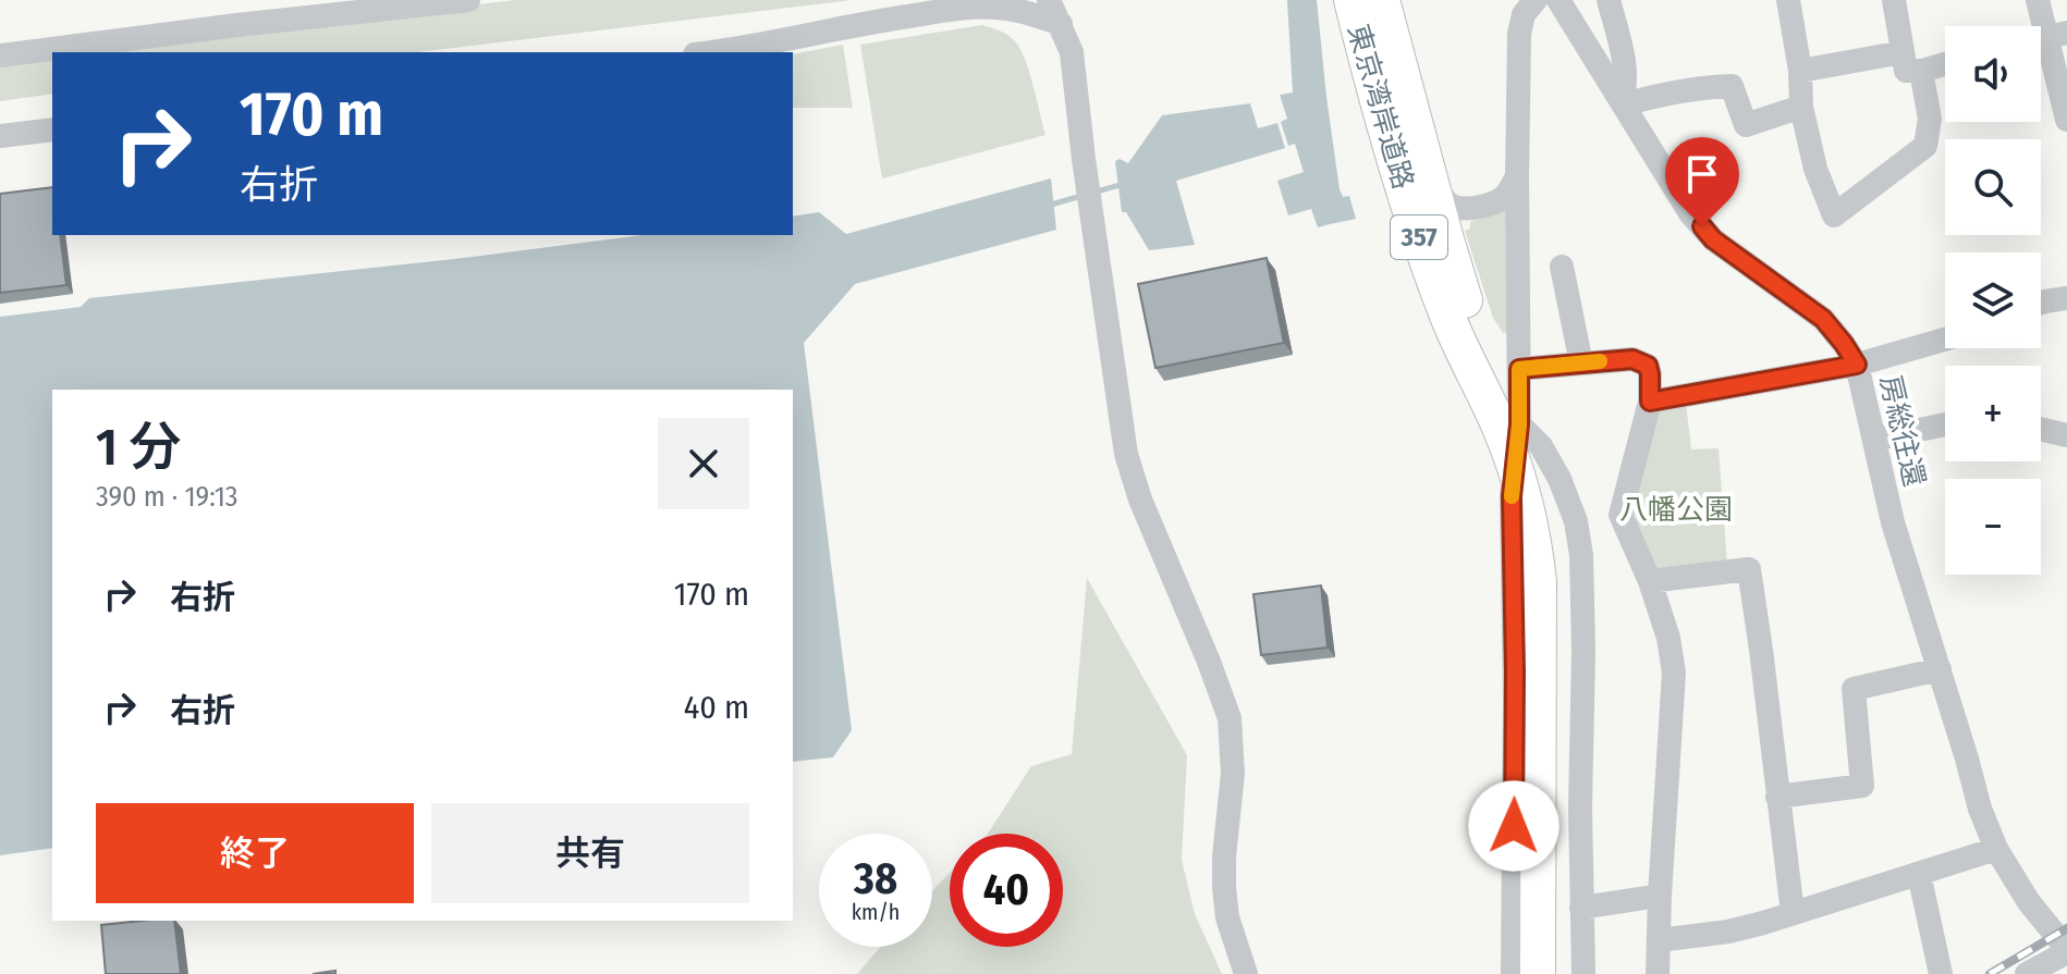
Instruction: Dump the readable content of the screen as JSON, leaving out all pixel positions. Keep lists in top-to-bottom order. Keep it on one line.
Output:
{"streets":{"highway":["東京湾岸道路","357"],"street":["房総往還"]},"parks":["八幡公園"],"page":{"map_buttons":["+","−"],"turn":["170 m","右折"],"heading":["1 分","390 m · 19:13"],"list":[{"name":"右折","value":"170 m"},{"name":"右折","value":"40 m"}],"buttons":["終了","共有"],"speed":"38 km/h","limit":"40"}}
